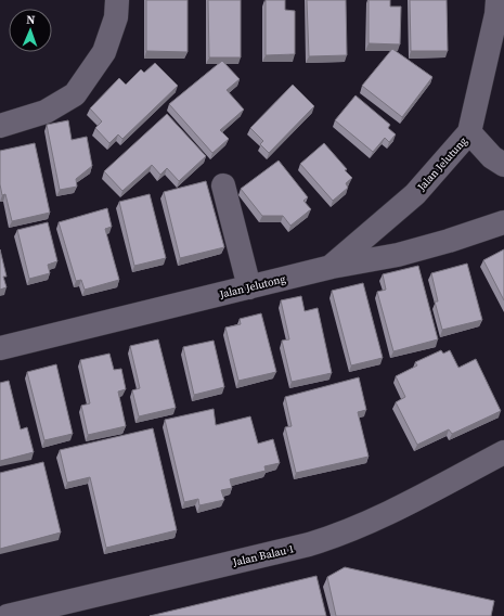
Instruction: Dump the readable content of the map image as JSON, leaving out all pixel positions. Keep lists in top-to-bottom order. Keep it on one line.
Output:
{"streets":{"street":["Jalan Jelutung","Jalan Jelutong","Jalan Balau 1"]},"crossings":[["Jalan Jelutung","Jalan Jelutong"]],"north":"top"}
